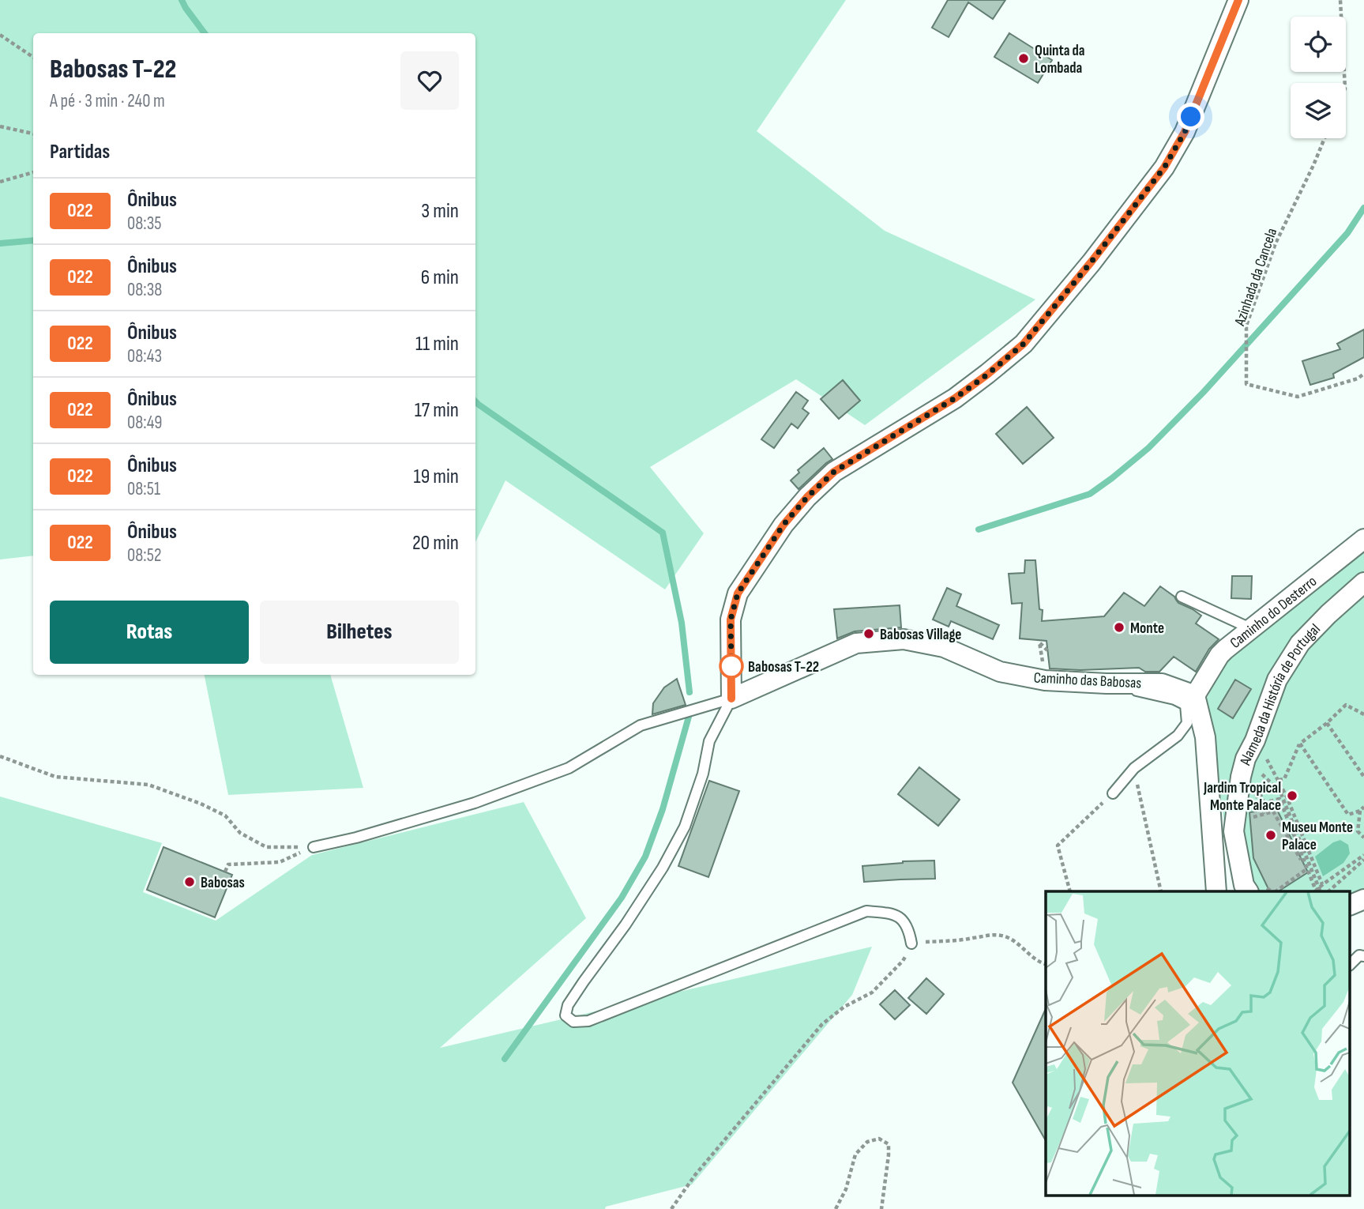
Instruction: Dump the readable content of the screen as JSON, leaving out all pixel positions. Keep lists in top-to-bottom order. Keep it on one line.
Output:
{"streets":{"street":["Caminho do Desterro","Caminho das Babosas","Alameda da História de Portugal"],"path":["Azinhada da Cancela"]},"crossings":[["Caminho do Desterro","Caminho das Babosas"]],"places":["Quinta da Lombada","Monte","Babosas Village","Babosas T-22","Jardim Tropical Monte Palace","Museu Monte Palace","Babosas"],"lines":["bus line 022"],"page":{"heading":[["Babosas T-22","A pé · 3 min · 240 m"],"Partidas"],"list":[{"mark":"022","name":"Ônibus","note":"08:35","value":"3 min"},{"mark":"022","name":"Ônibus","note":"08:38","value":"6 min"},{"mark":"022","name":"Ônibus","note":"08:43","value":"11 min"},{"mark":"022","name":"Ônibus","note":"08:49","value":"17 min"},{"mark":"022","name":"Ônibus","note":"08:51","value":"19 min"},{"mark":"022","name":"Ônibus","note":"08:52","value":"20 min"}],"buttons":["Rotas","Bilhetes"]}}
